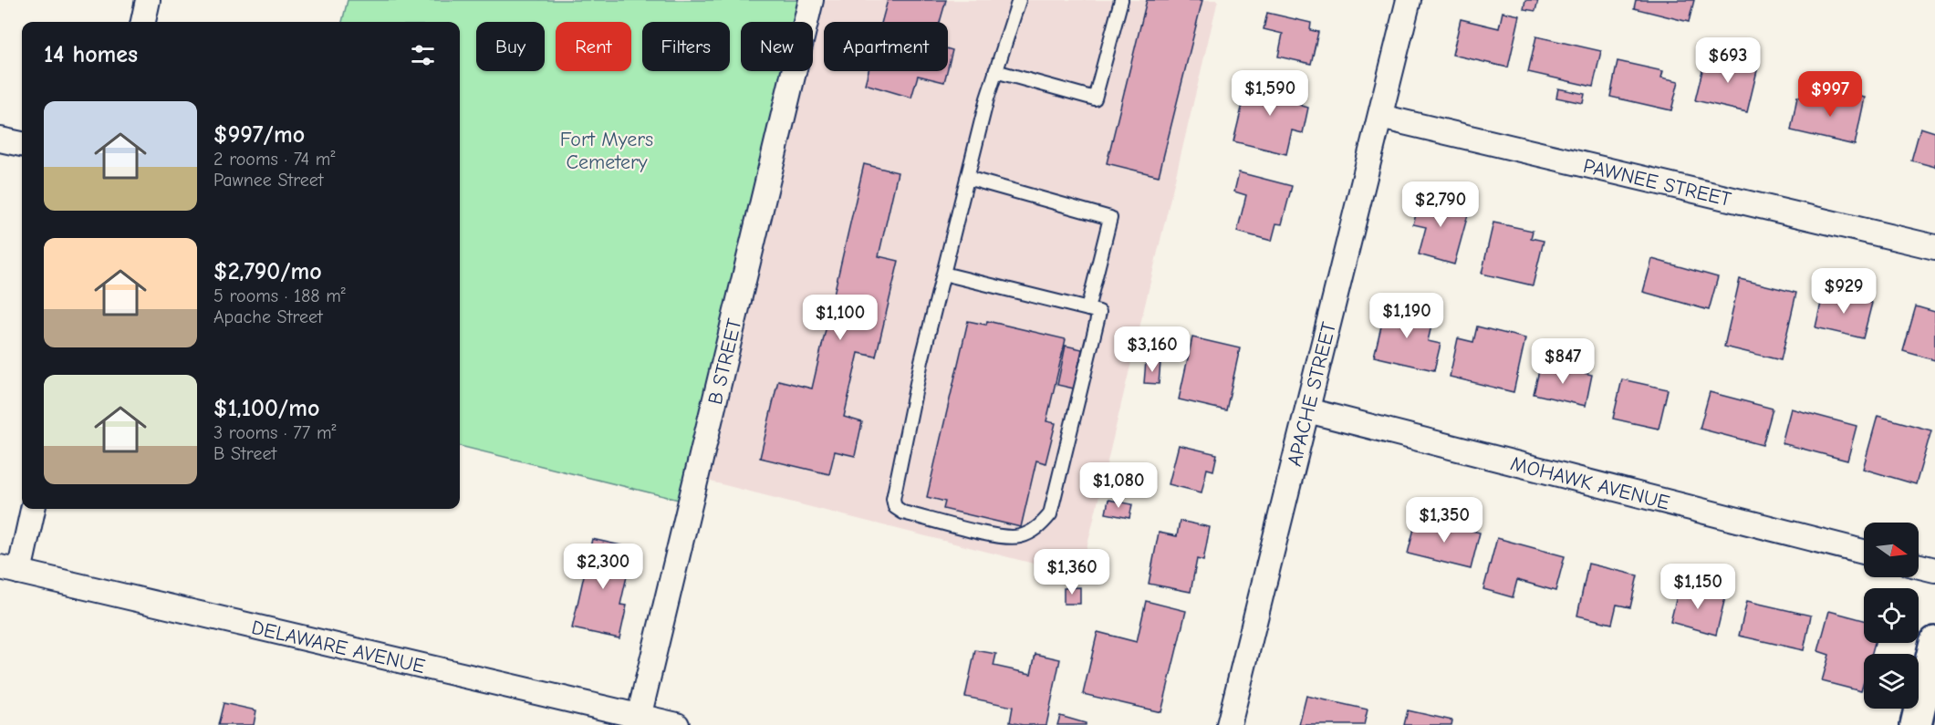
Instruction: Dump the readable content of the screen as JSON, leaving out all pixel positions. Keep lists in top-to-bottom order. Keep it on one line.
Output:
{"streets":{"street":["PAWNEE STREET","B STREET","APACHE STREET","MOHAWK AVENUE","DELAWARE AVENUE"]},"crossings":[["PAWNEE STREET","APACHE STREET"],["B STREET","DELAWARE AVENUE"],["APACHE STREET","MOHAWK AVENUE"]],"parks":["Fort Myers Cemetery"],"north":"right","page":{"chip":["Buy","Rent","Filters","New","Apartment"],"heading":"14 homes","price":["$693","$1,590","$997","$2,790","$929","$1,190","$1,100","$3,160","$847","$1,080","$1,350","$2,300","$1,360","$1,150"],"list":[{"name":"$997/mo","note":"2 rooms · 74 m² · Pawnee Street"},{"name":"$2,790/mo","note":"5 rooms · 188 m² · Apache Street"},{"name":"$1,100/mo","note":"3 rooms · 77 m² · B Street"}]}}
